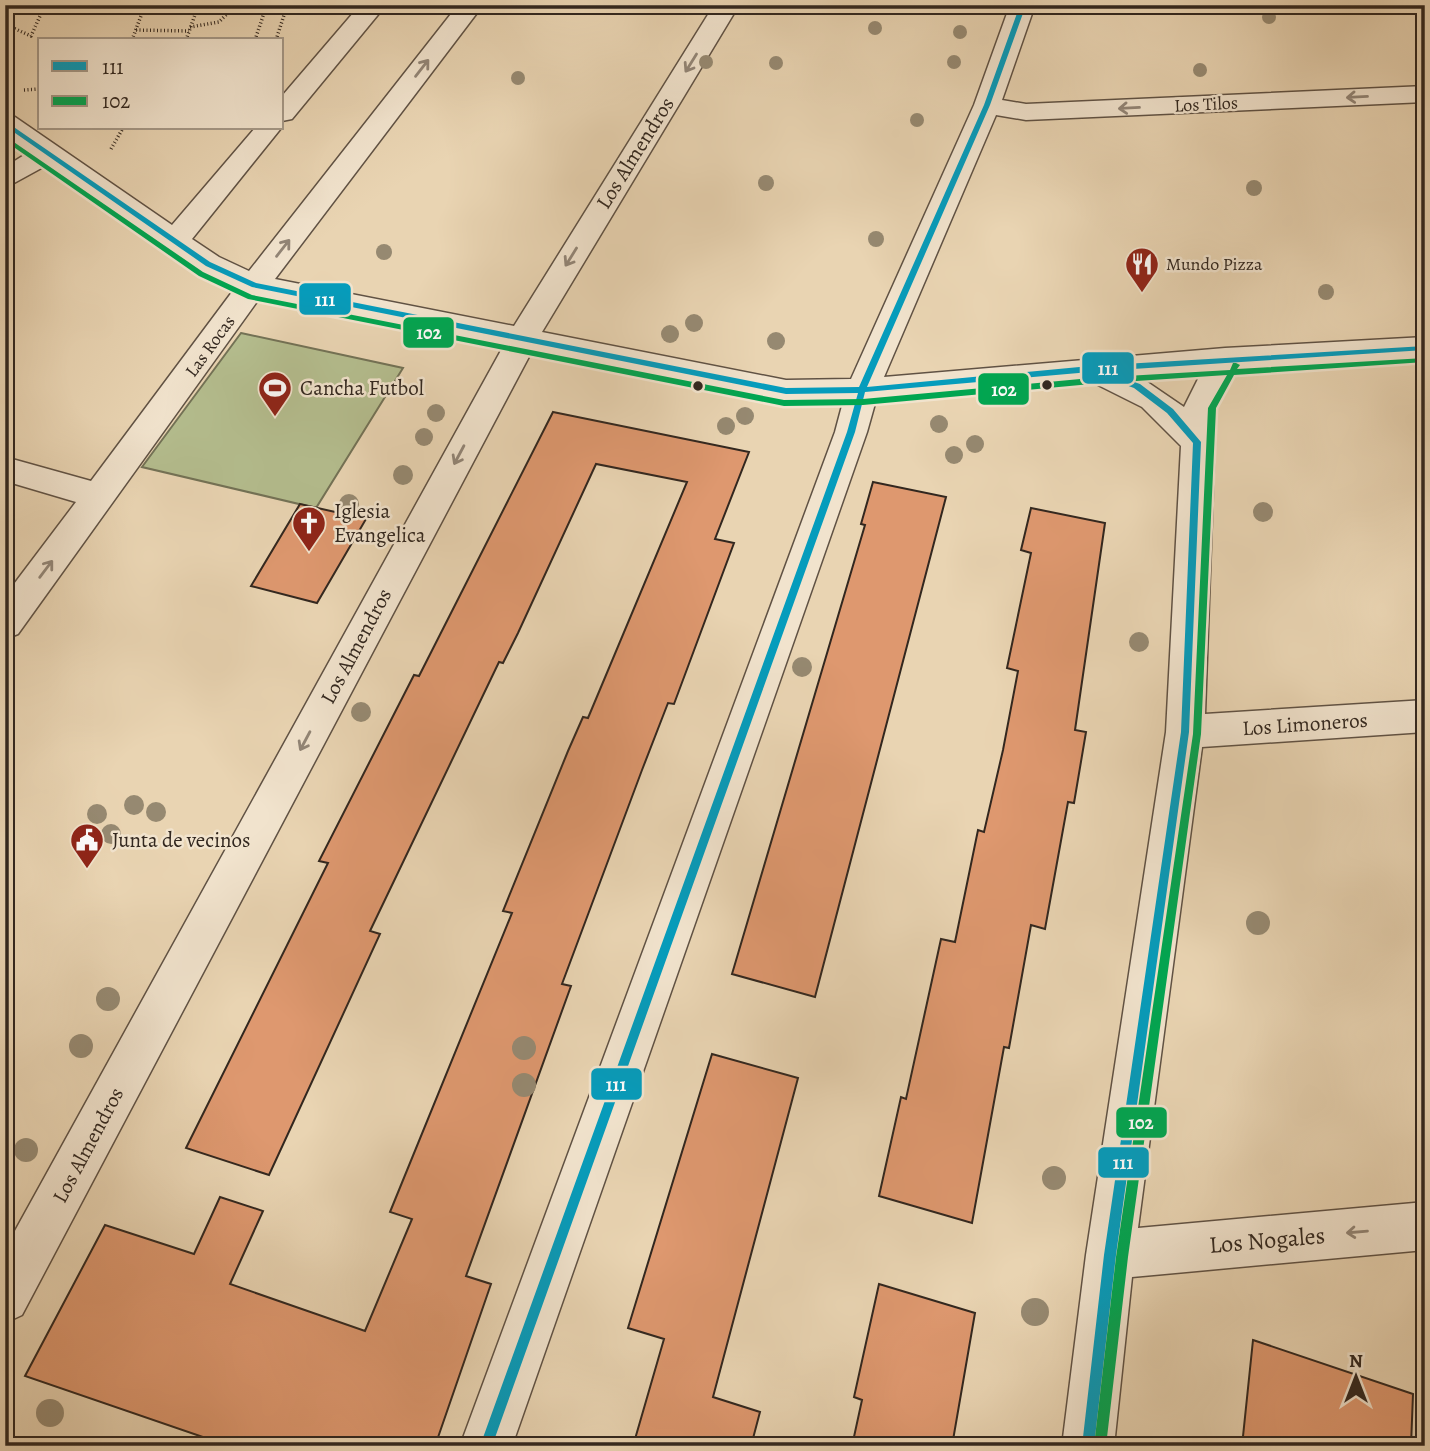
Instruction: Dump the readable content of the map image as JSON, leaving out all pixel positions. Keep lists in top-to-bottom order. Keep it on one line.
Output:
{"streets":{"street":["Los Tilos","Los Almendros","Las Rocas","Los Limoneros","Los Nogales"]},"one_way":["Los Nogales"],"places":{"restaurant":["Mundo Pizza"],"sports":["Cancha Futbol"],"church":["Iglesia Evangelica"],"public building":["Junta de vecinos"]},"lines":["transit line 111","transit line 102"],"legend":["111","102"],"north":"top"}
